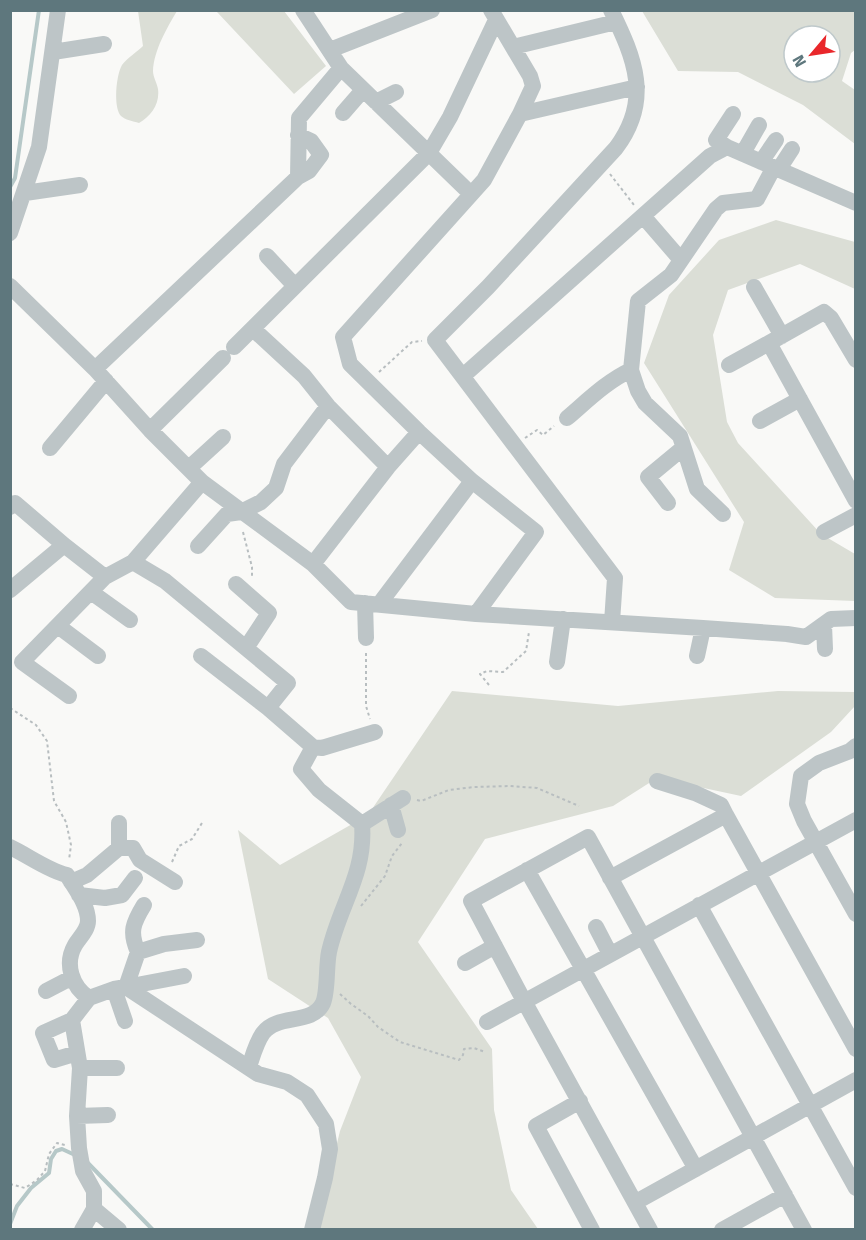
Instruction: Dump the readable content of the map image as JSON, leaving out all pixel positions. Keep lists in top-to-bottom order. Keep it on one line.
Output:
{"north":"bottom left"}
